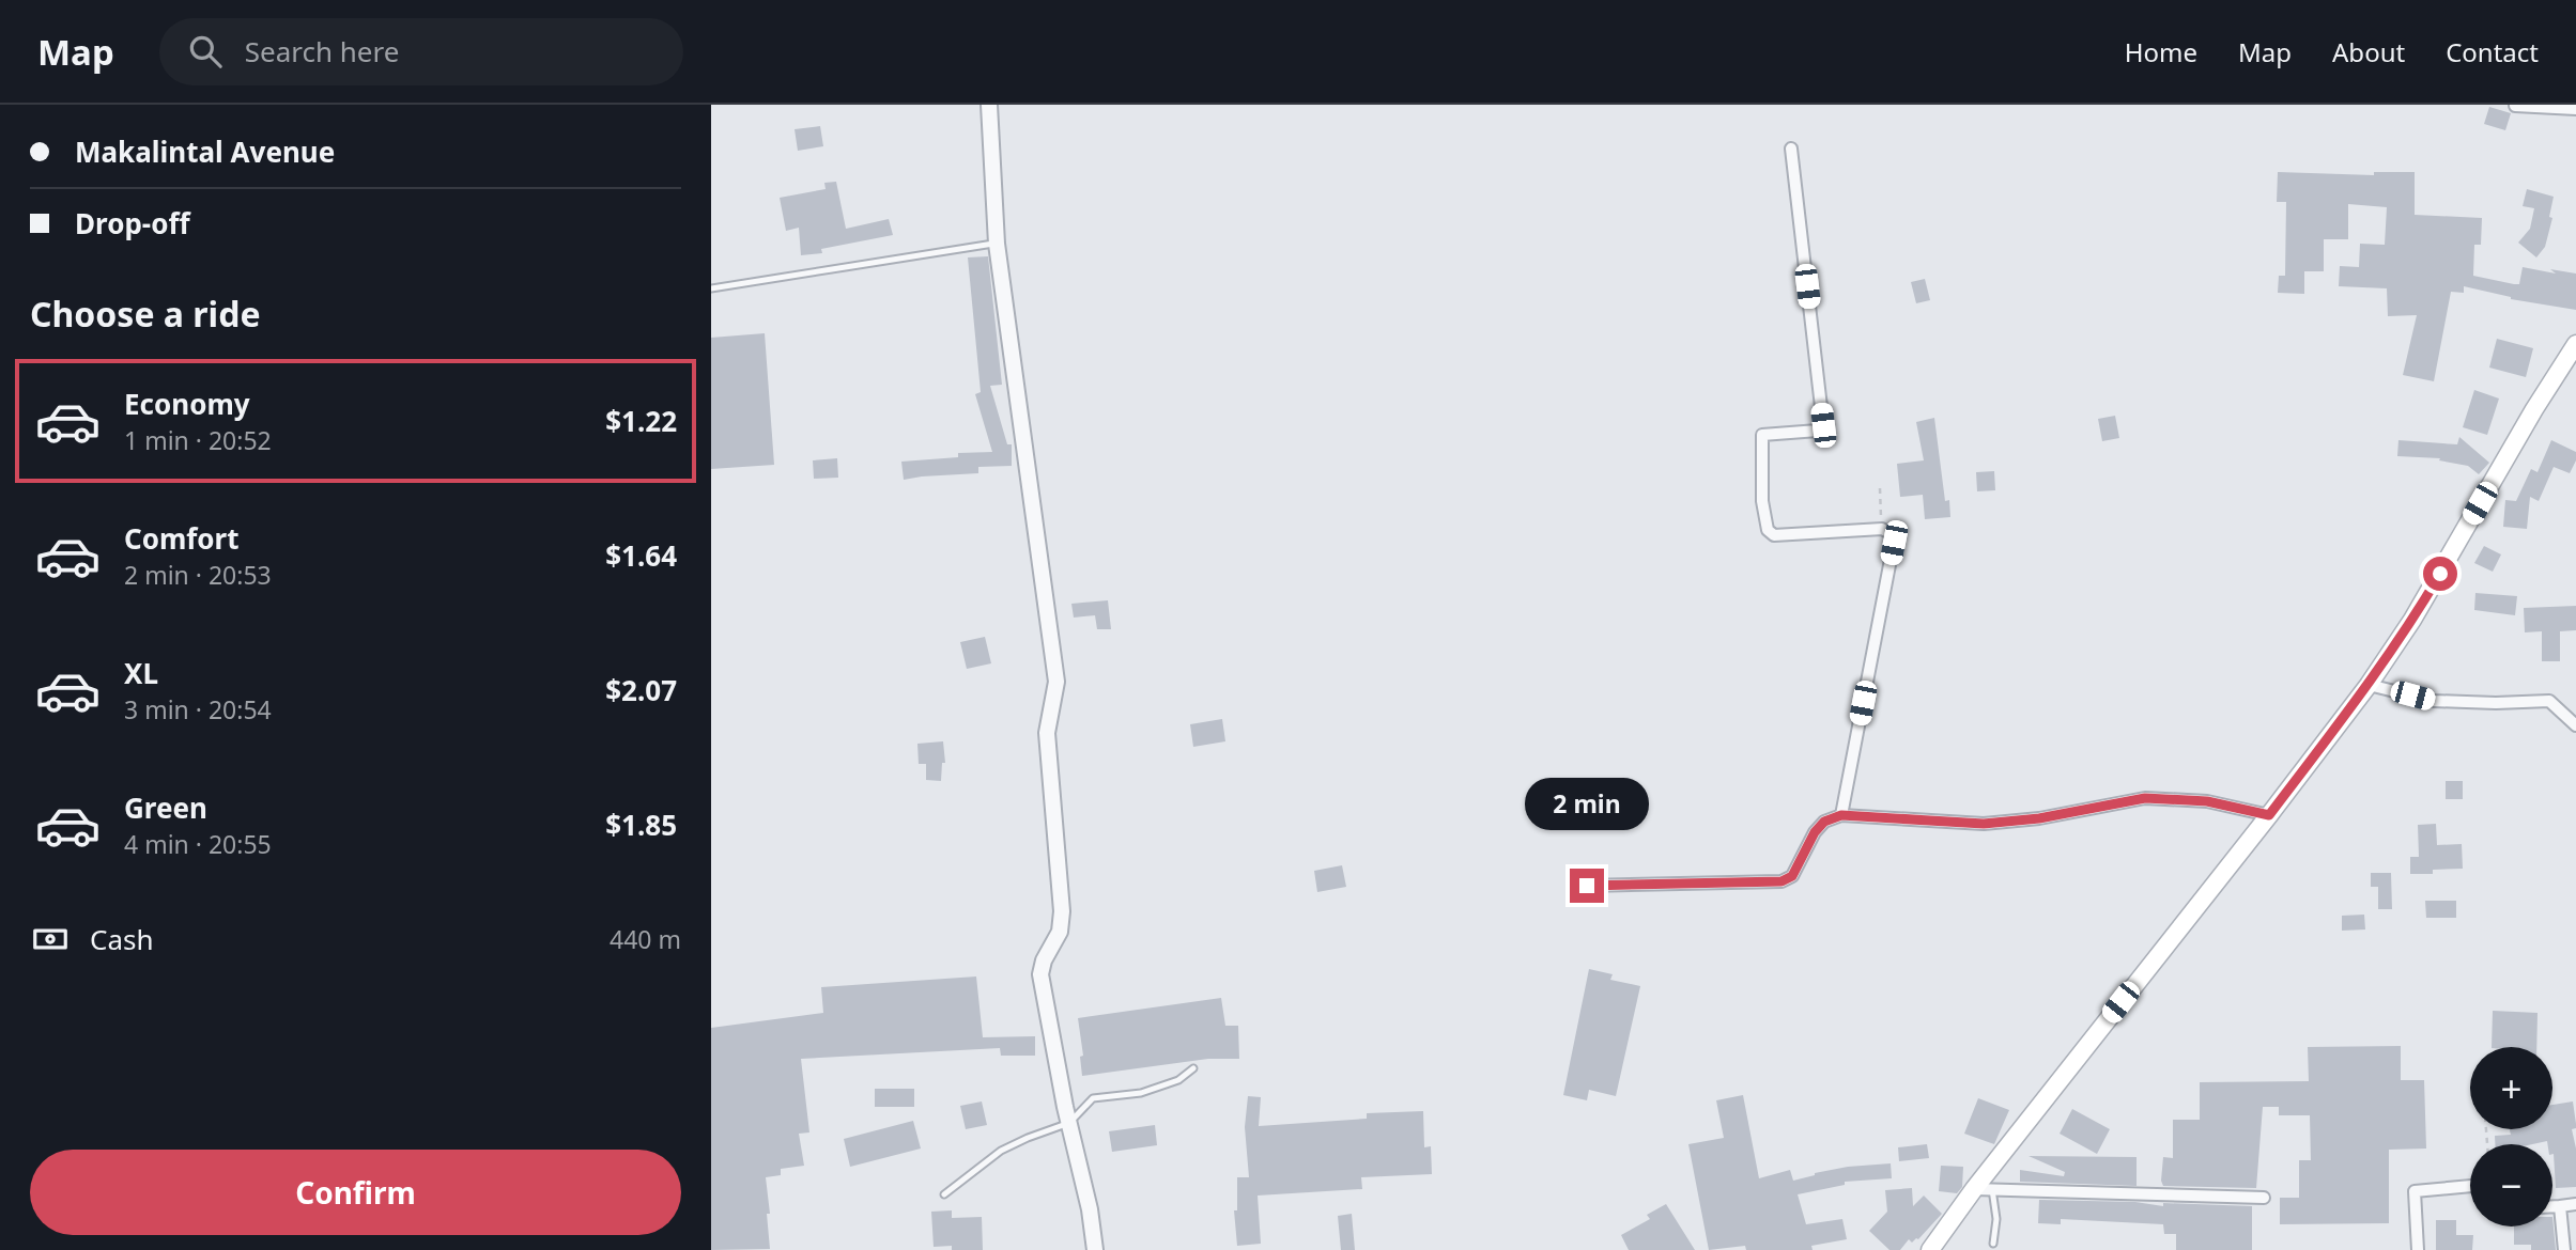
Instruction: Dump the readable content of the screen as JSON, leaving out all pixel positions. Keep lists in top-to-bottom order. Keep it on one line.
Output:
{"page":{"header":"Map","search":"Search here","nav":["Home","Map","About","Contact"],"banner":["Makalintal Avenue","Drop-off"],"heading":"Choose a ride","list":[{"name":"Economy","note":"1 min · 20:52","value":"$1.22"},{"name":"Comfort","note":"2 min · 20:53","value":"$1.64"},{"name":"XL","note":"3 min · 20:54","value":"$2.07"},{"name":"Green","note":"4 min · 20:55","value":"$1.85"}],"bubble":"2 min","pay":["Cash","440 m"],"map_buttons":["+","−"],"buttons":"Confirm"}}
